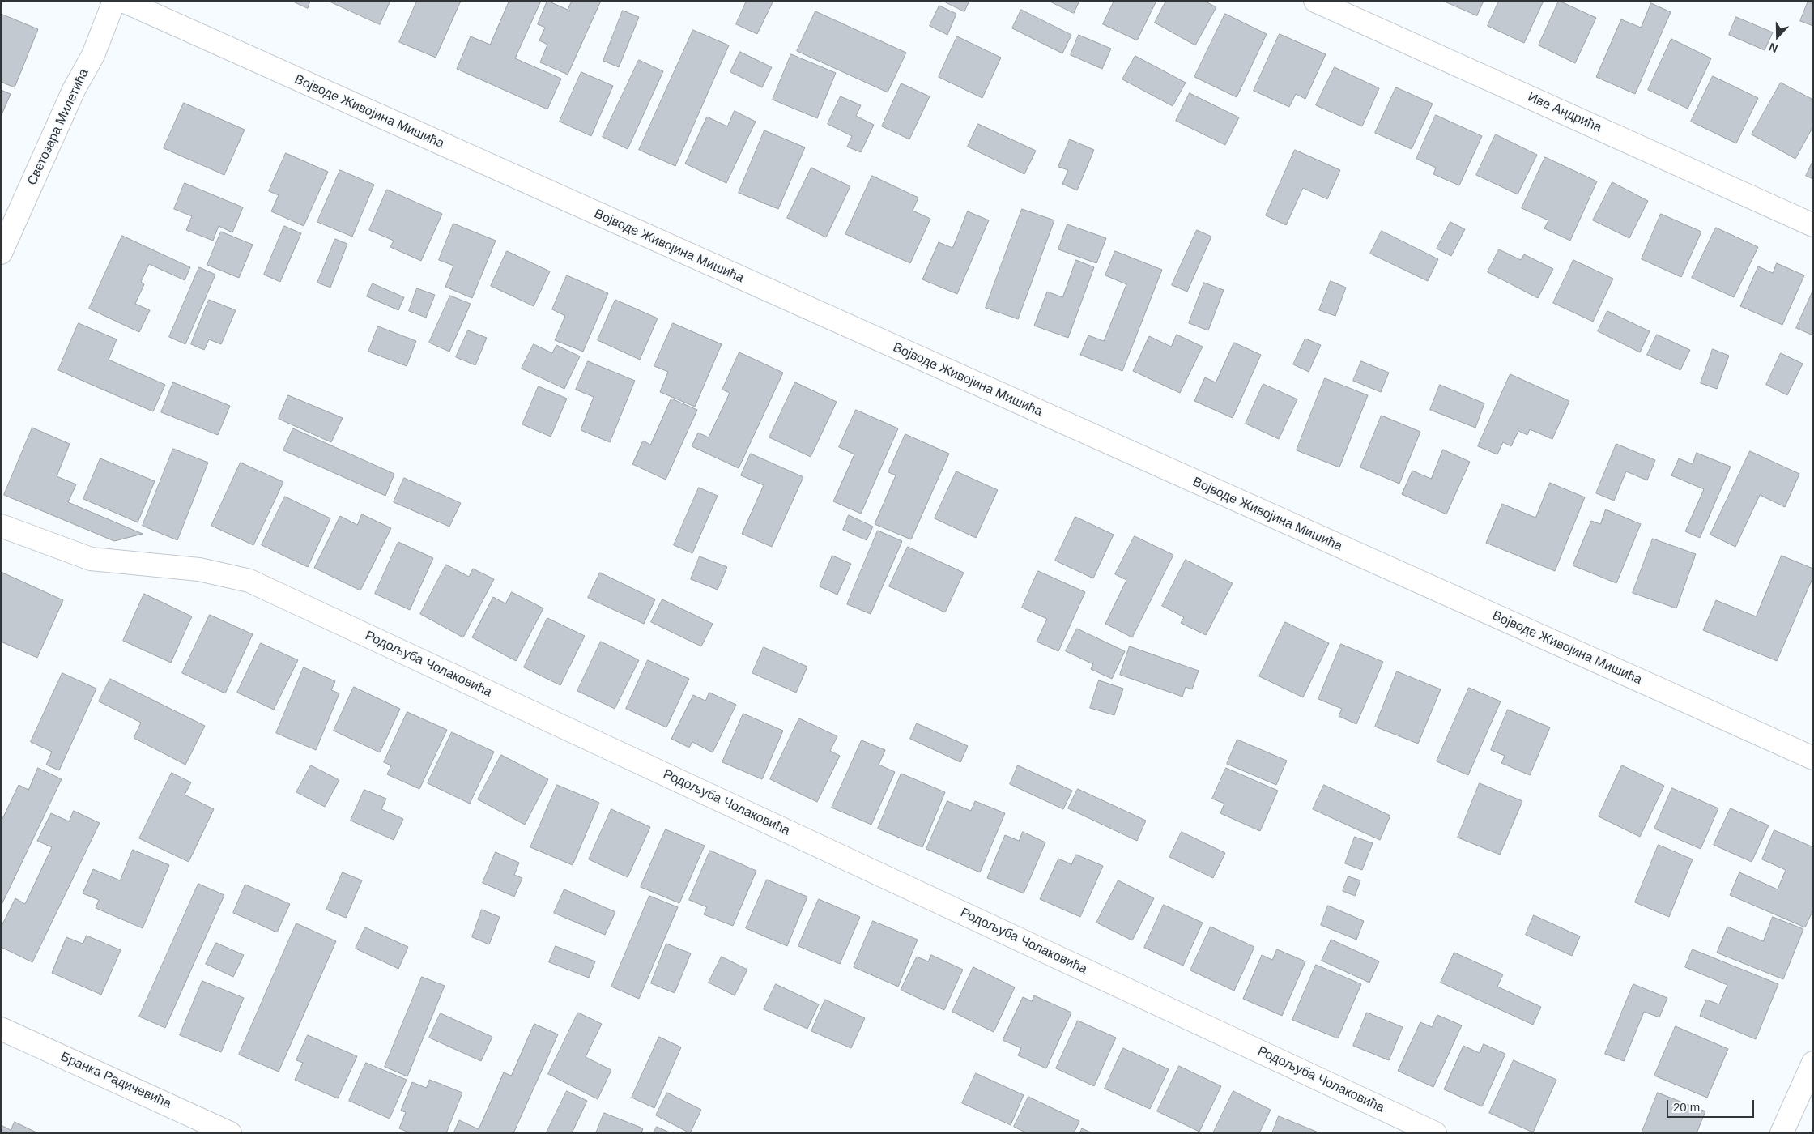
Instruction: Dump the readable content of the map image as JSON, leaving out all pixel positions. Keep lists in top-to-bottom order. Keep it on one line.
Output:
{"streets":{"street":["Војводе Живојина Мишића","Иве Андрића","Светозара Милетића","Родољуба Чолаковића","Бранка Радичевића"]},"scale_bar":"20 m","north":"bottom"}
